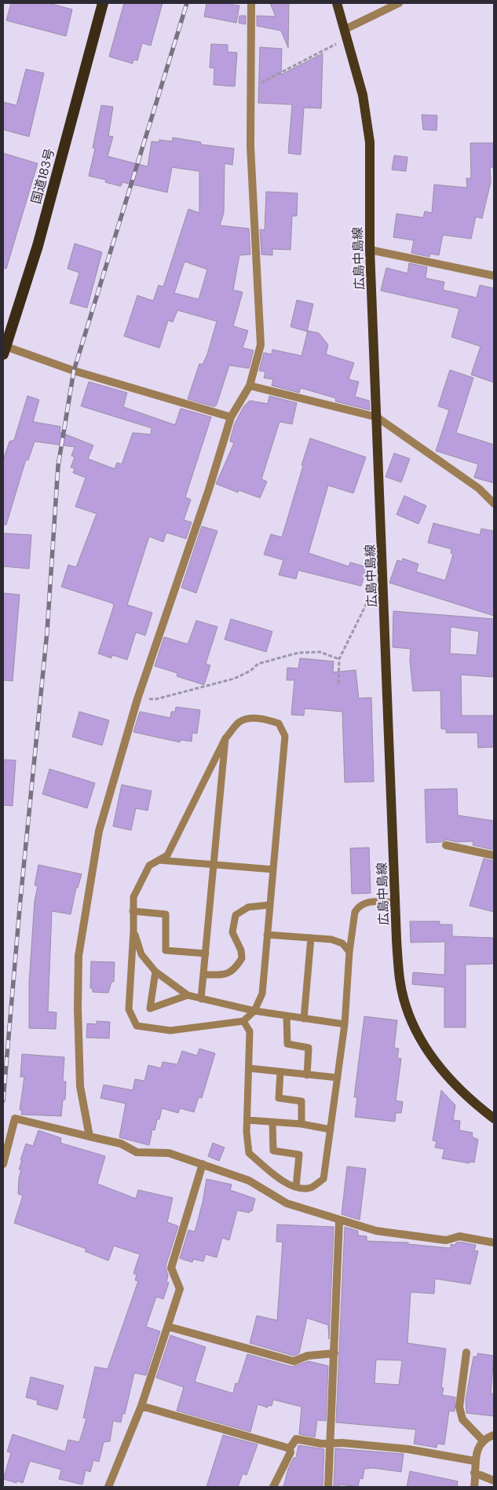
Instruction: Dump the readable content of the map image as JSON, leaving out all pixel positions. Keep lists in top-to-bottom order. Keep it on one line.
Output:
{"streets":{"highway":["国道183号"],"main road":["広島中島線"]}}
